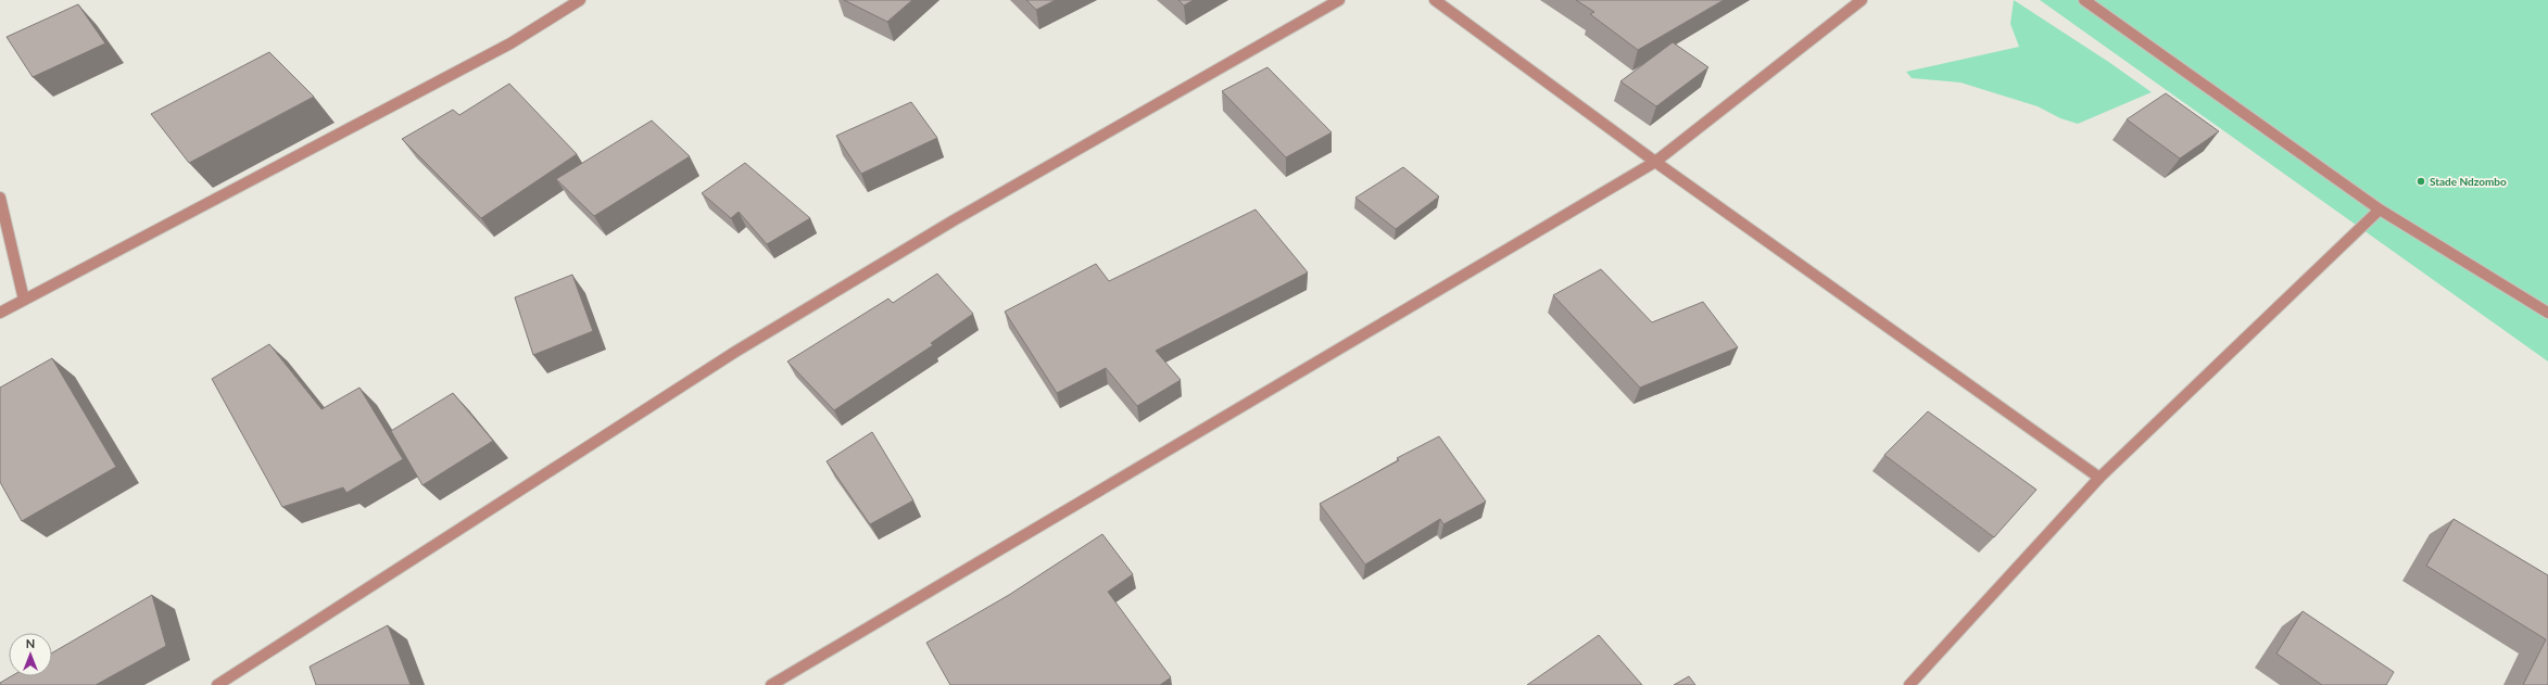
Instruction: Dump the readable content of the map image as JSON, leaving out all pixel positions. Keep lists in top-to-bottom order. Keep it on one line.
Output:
{"places":["Stade Ndzombo"],"north":"top"}
